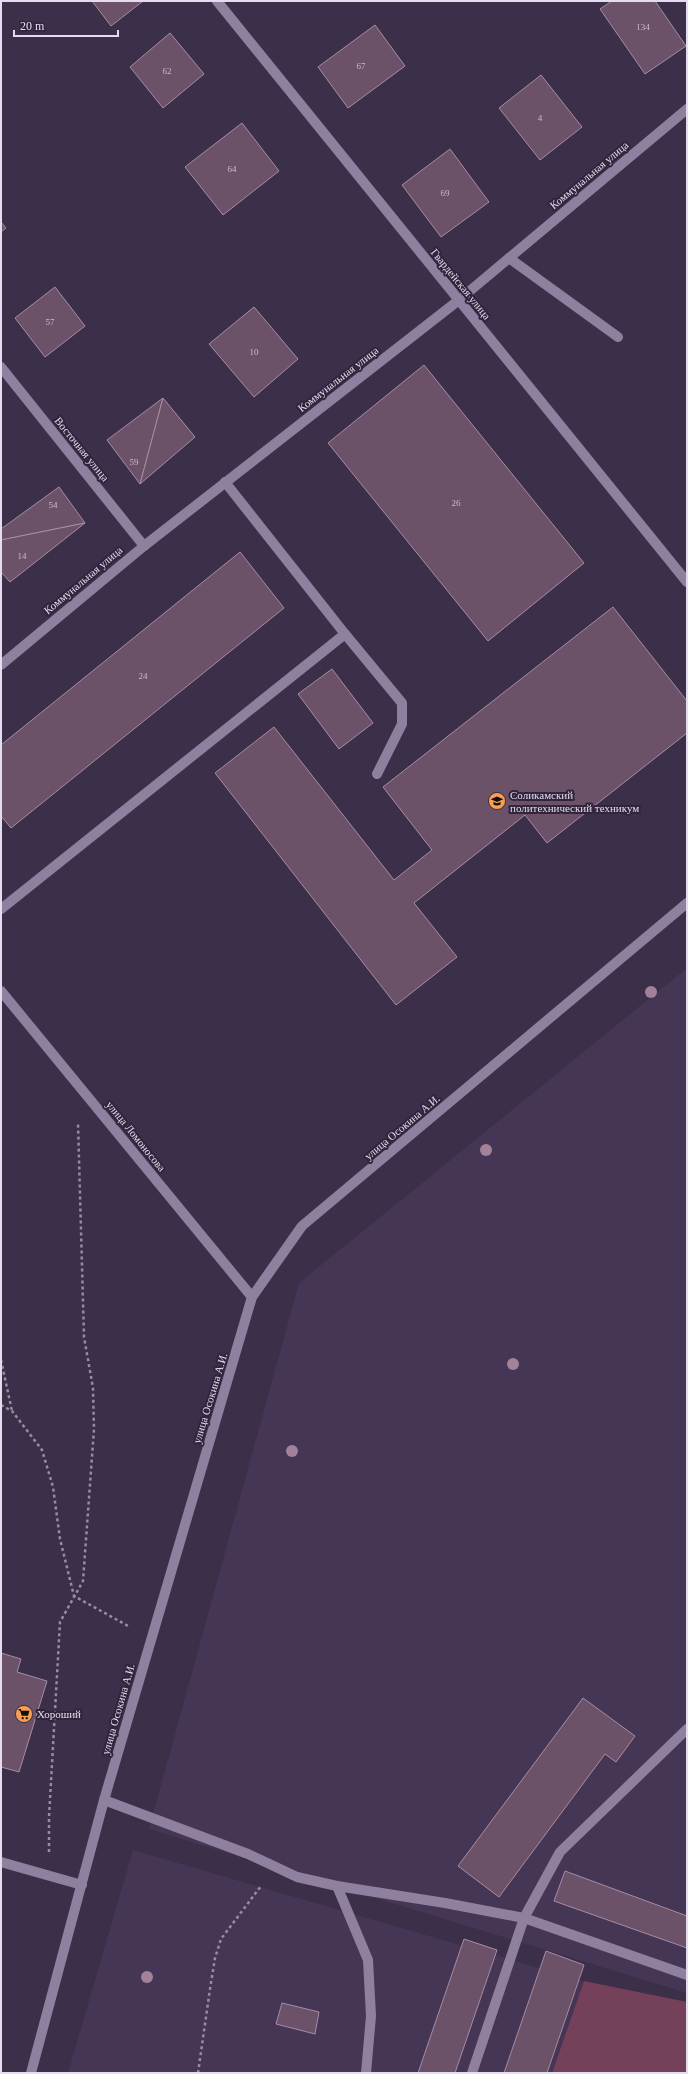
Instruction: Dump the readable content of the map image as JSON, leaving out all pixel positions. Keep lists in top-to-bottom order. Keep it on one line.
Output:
{"streets":{"street":["Коммунальная улица","Гвардейская улица","Восточная улица","улица Осокина А.И.","улица Ломоносова"]},"crossings":[["Коммунальная улица","Гвардейская улица"],["Коммунальная улица","Восточная улица"],["улица Осокина А.И.","улица Ломоносова"]],"places":{"school or university":["Соликамский политехнический техникум"],"supermarket":["Хороший"]},"house_numbers":["134","67","62","4","64","69","57","10","59","26","54","14","24"],"scale_bar":"20 m"}
